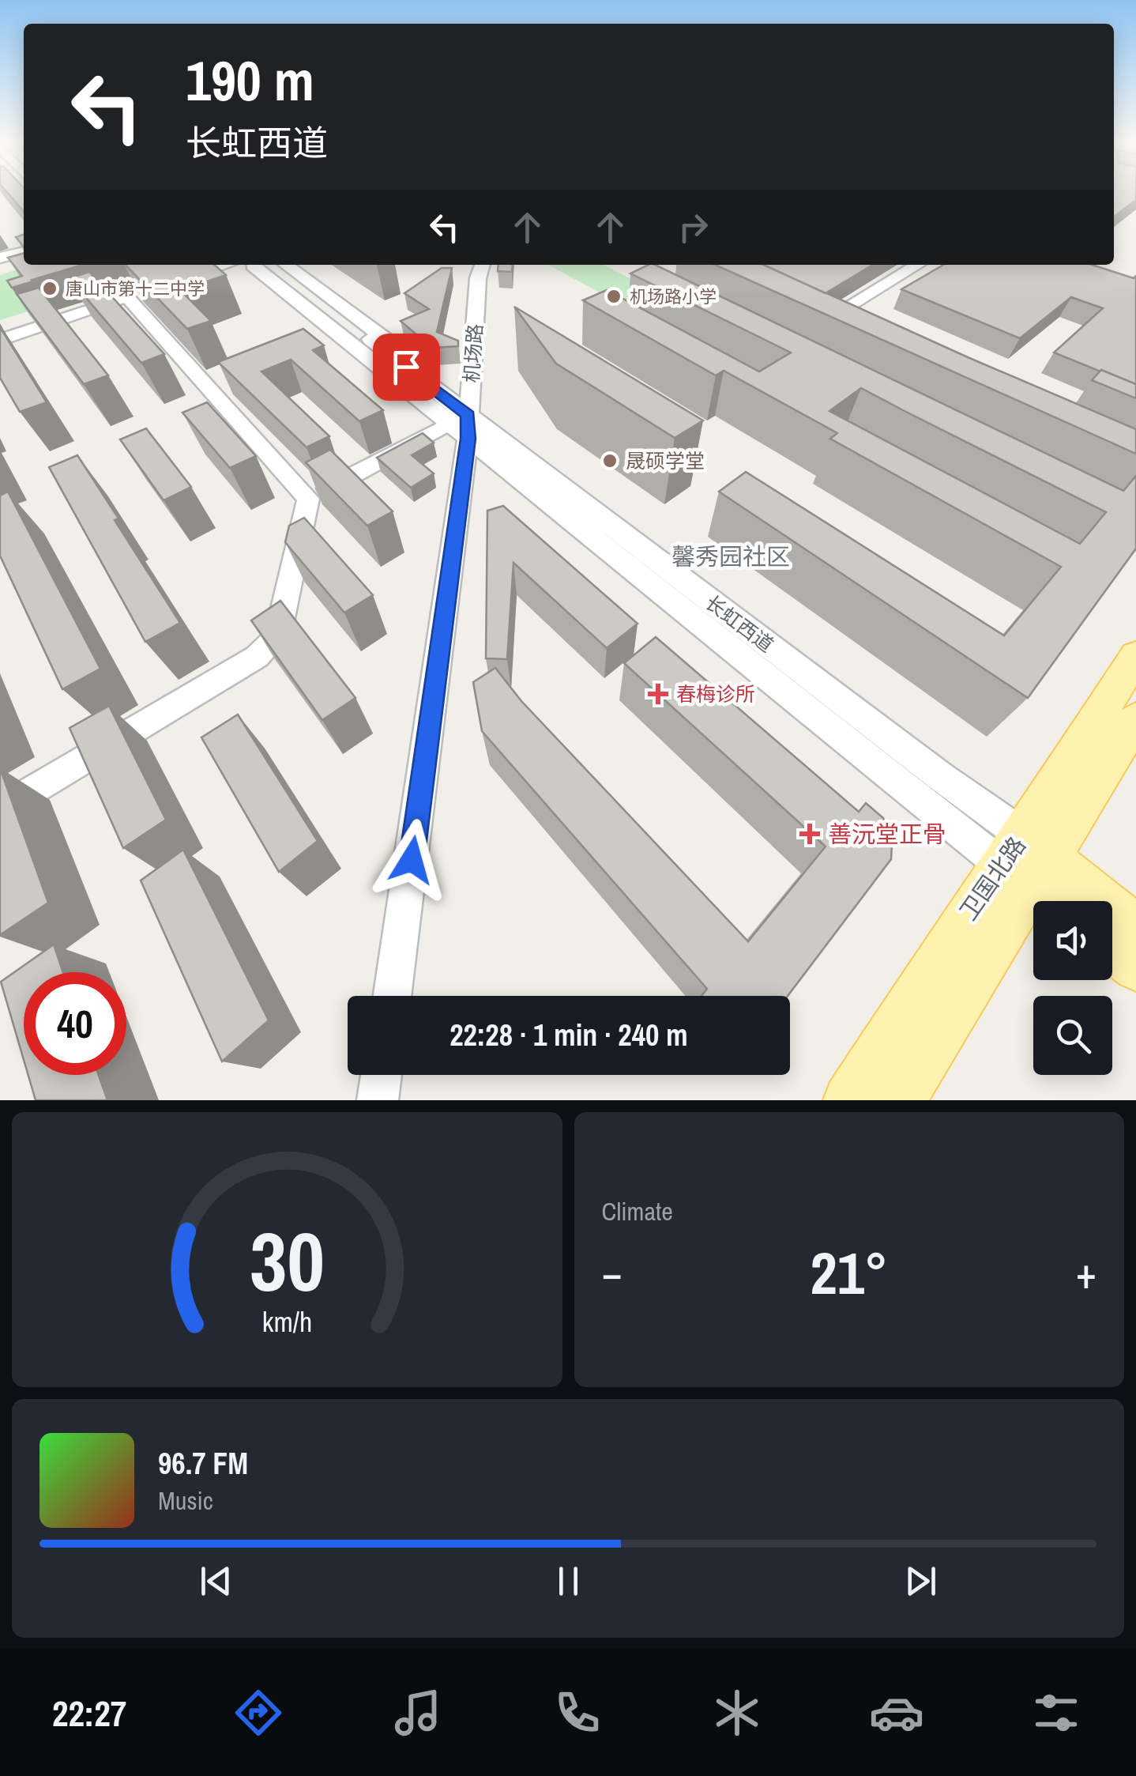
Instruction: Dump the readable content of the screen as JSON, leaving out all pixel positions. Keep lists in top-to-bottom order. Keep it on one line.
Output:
{"streets":{"main road":["长虹西道","卫国北路"],"street":["机场路"]},"crossings":[["机场路","长虹西道"],["长虹西道","卫国北路"]],"districts":["馨秀园社区"],"places":{"other":["唐山市第十二中学","机场路小学","晟硕学堂"],"health":["春梅诊所","善沅堂正骨"]},"page":{"turn":["190 m","长虹西道"],"limit":"40","trip":"22:28 · 1 min · 240 m","tile":"Climate","heat":["−","21°","+"],"song":["96.7 FM","Music"],"tabs":"22:27","gauge":["30","km/h"]}}
